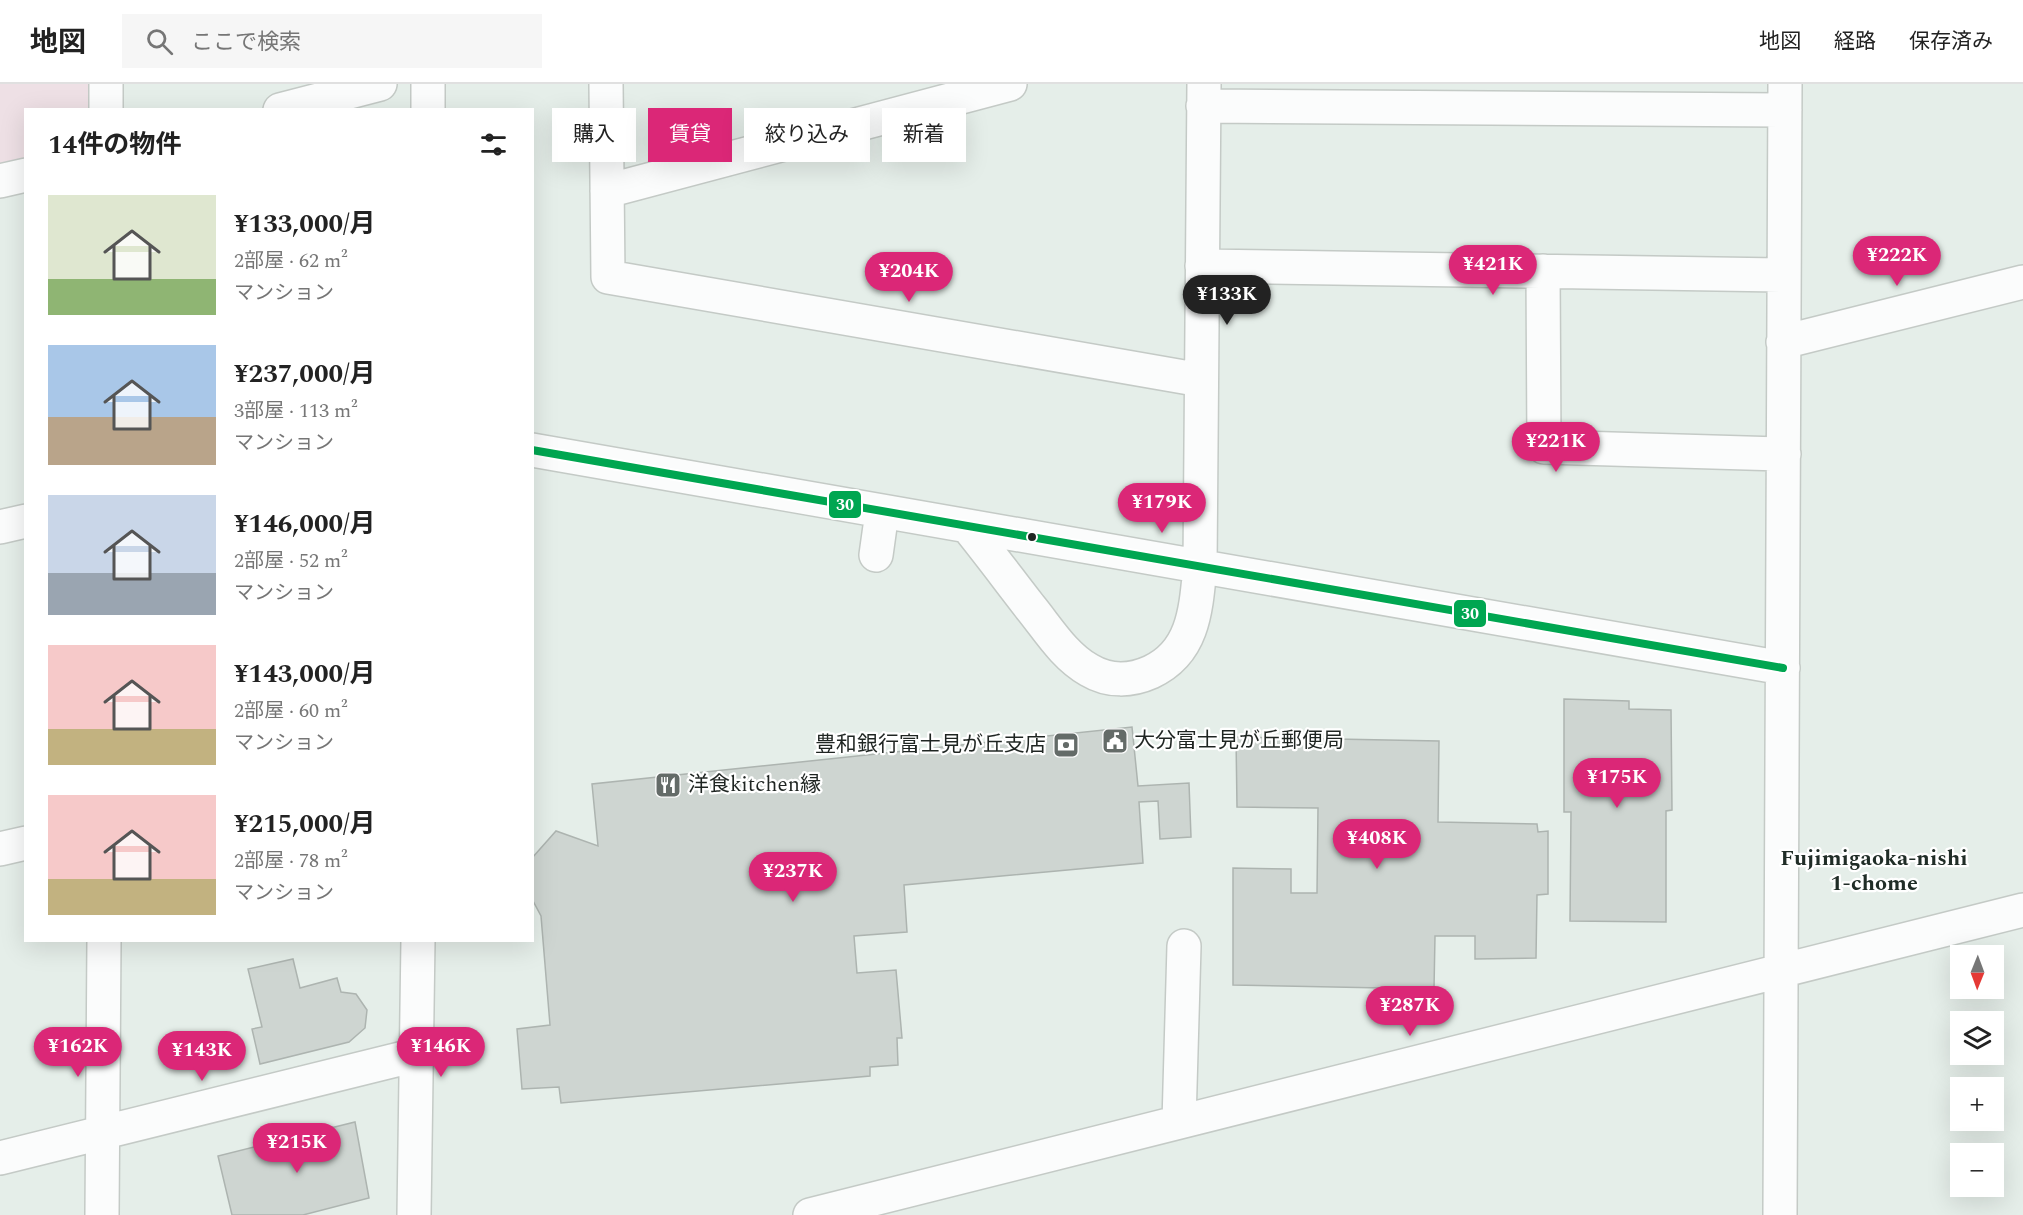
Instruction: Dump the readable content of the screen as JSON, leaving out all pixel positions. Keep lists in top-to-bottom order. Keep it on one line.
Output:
{"districts":["Fujimigaoka-nishi 1-chome"],"places":{"public building":["大分富士見が丘郵便局"],"bank":["豊和銀行富士見が丘支店"],"restaurant":["洋食kitchen縁"]},"lines":["transit line 30"],"north":"bottom","page":{"header":"地図","search":"ここで検索","nav":["地図","経路","保存済み"],"chip":["購入","賃貸","絞り込み","新着"],"heading":"14件の物件","list":[{"name":"¥133,000/月","note":"2部屋 · 62 m² · マンション"},{"name":"¥237,000/月","note":"3部屋 · 113 m² · マンション"},{"name":"¥146,000/月","note":"2部屋 · 52 m² · マンション"},{"name":"¥143,000/月","note":"2部屋 · 60 m² · マンション"},{"name":"¥215,000/月","note":"2部屋 · 78 m² · マンション"}],"price":["¥222K","¥421K","¥204K","¥133K","¥221K","¥179K","¥175K","¥408K","¥237K","¥287K","¥162K","¥146K","¥143K","¥215K"],"map_buttons":["+","−"]}}
